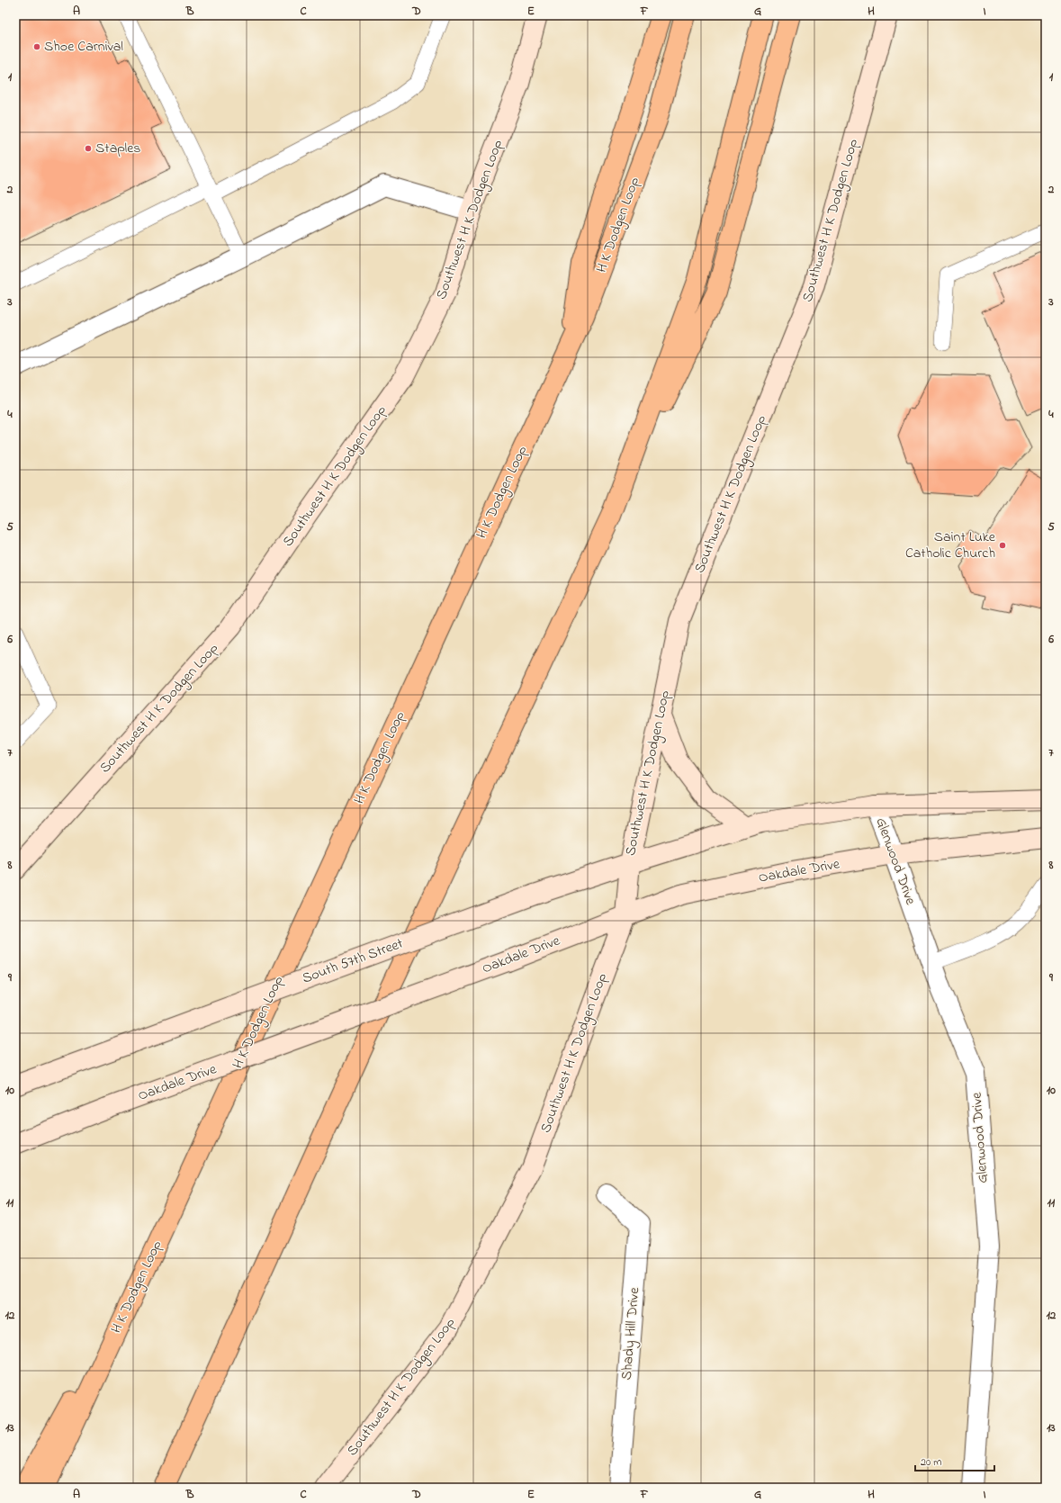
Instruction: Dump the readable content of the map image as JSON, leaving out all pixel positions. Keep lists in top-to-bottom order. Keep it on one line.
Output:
{"streets":{"highway":["H K Dodgen Loop"],"main road":["Southwest H K Dodgen Loop","Oakdale Drive","South 57th Street"],"street":["Glenwood Drive","Shady Hill Drive"]},"crossings":[["Southwest H K Dodgen Loop","Oakdale Drive"],["Southwest H K Dodgen Loop","South 57th Street"],["Glenwood Drive","Oakdale Drive"]],"places":["Shoe Carnival","Staples","Saint Luke Catholic Church"],"scale_bar":"20 m","grid":{"columns":["A","B","C","D","E","F","G","H","I"],"rows":["1","2","3","4","5","6","7","8","9","10","11","12","13"]}}
